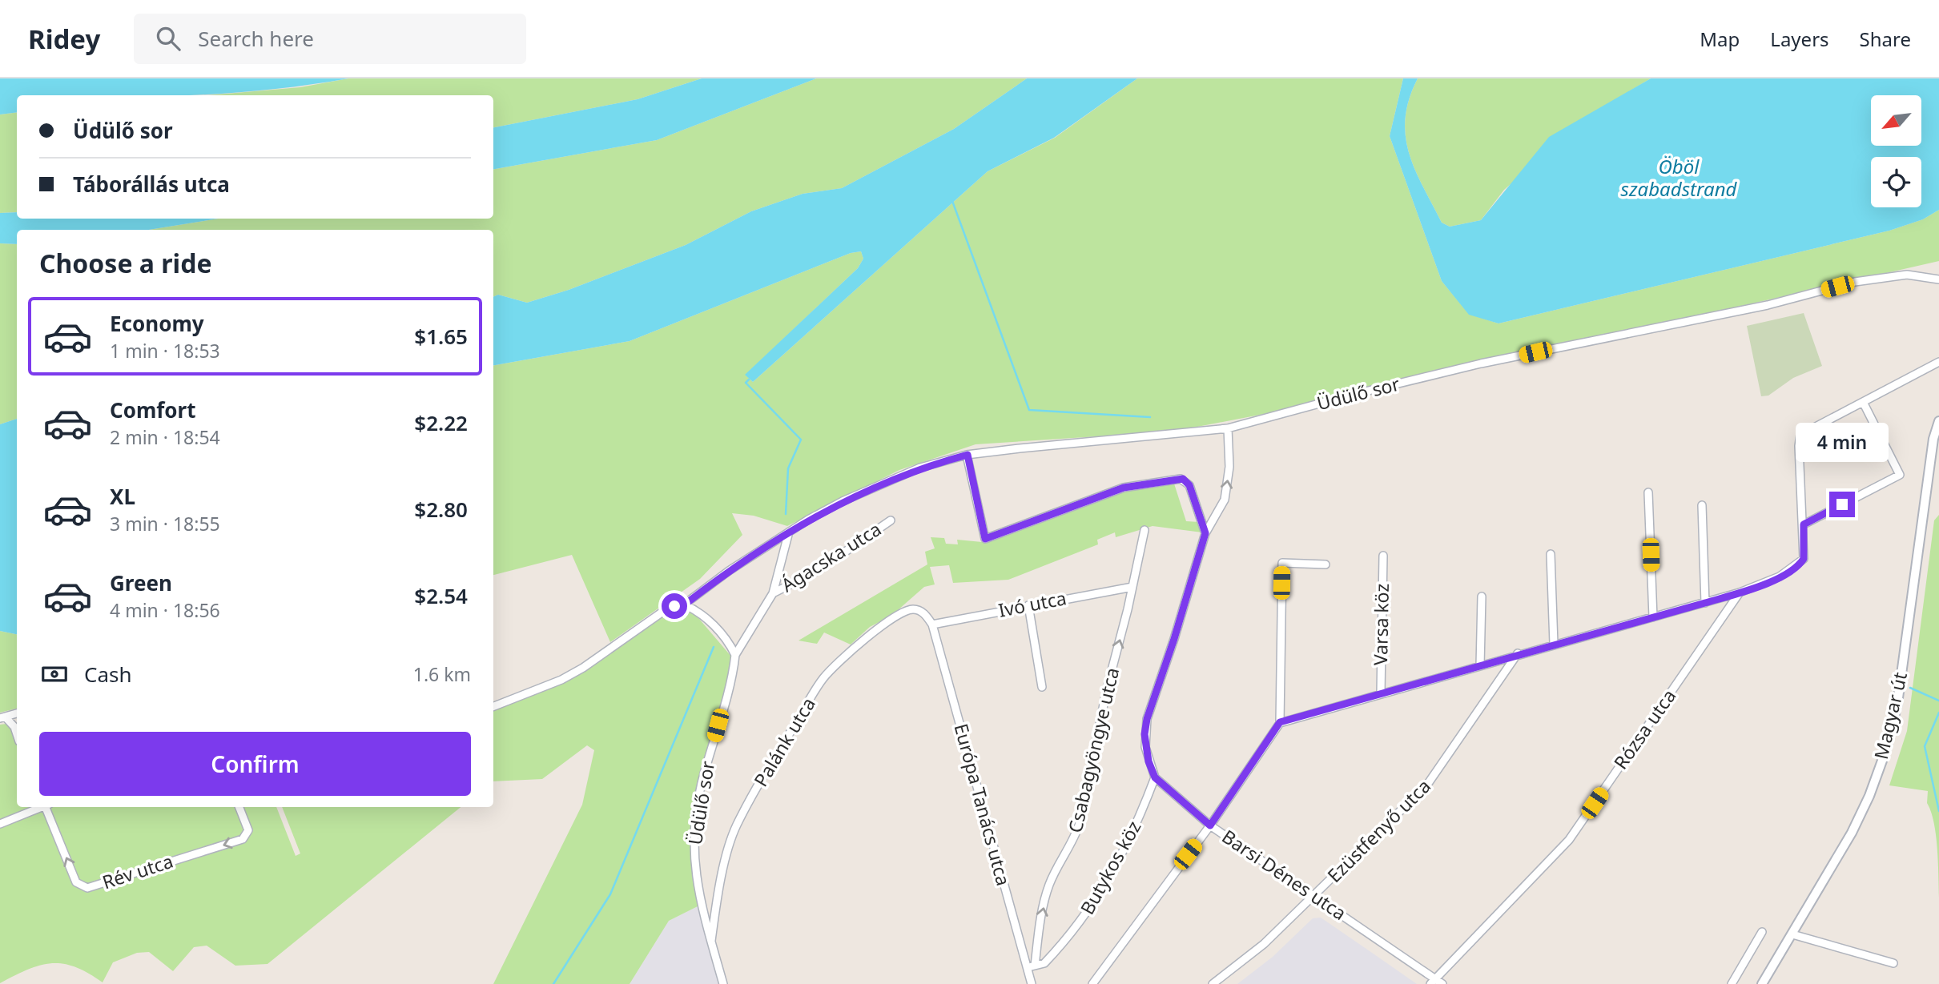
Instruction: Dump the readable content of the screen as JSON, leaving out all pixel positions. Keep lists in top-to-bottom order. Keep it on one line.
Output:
{"streets":{"street":["Üdülő sor","Ágacska utca","Ivó utca","Varsa köz","Magyar út","Rózsa utca","Palánk utca","Csabagyöngye utca","Európa Tanács utca","Ezüstfenyő utca","Butykos köz","Rév utca","Barsi Dénes utca"]},"crossings":[["Üdülő sor","Ágacska utca"],["Üdülő sor","Palánk utca"],["Ivó utca","Palánk utca"],["Ivó utca","Csabagyöngye utca"],["Ivó utca","Európa Tanács utca"],["Rózsa utca","Barsi Dénes utca"],["Palánk utca","Európa Tanács utca"],["Csabagyöngye utca","Európa Tanács utca"],["Csabagyöngye utca","Butykos köz"],["Európa Tanács utca","Butykos köz"],["Ezüstfenyő utca","Barsi Dénes utca"],["Butykos köz","Barsi Dénes utca"]],"water":["Öböl szabadstrand"],"north":"bottom left","page":{"header":"Ridey","search":"Search here","nav":["Map","Layers","Share"],"banner":["Üdülő sor","Táborállás utca"],"heading":"Choose a ride","list":[{"name":"Economy","note":"1 min · 18:53","value":"$1.65"},{"name":"Comfort","note":"2 min · 18:54","value":"$2.22"},{"name":"XL","note":"3 min · 18:55","value":"$2.80"},{"name":"Green","note":"4 min · 18:56","value":"$2.54"}],"bubble":"4 min","pay":["Cash","1.6 km"],"buttons":"Confirm"}}
